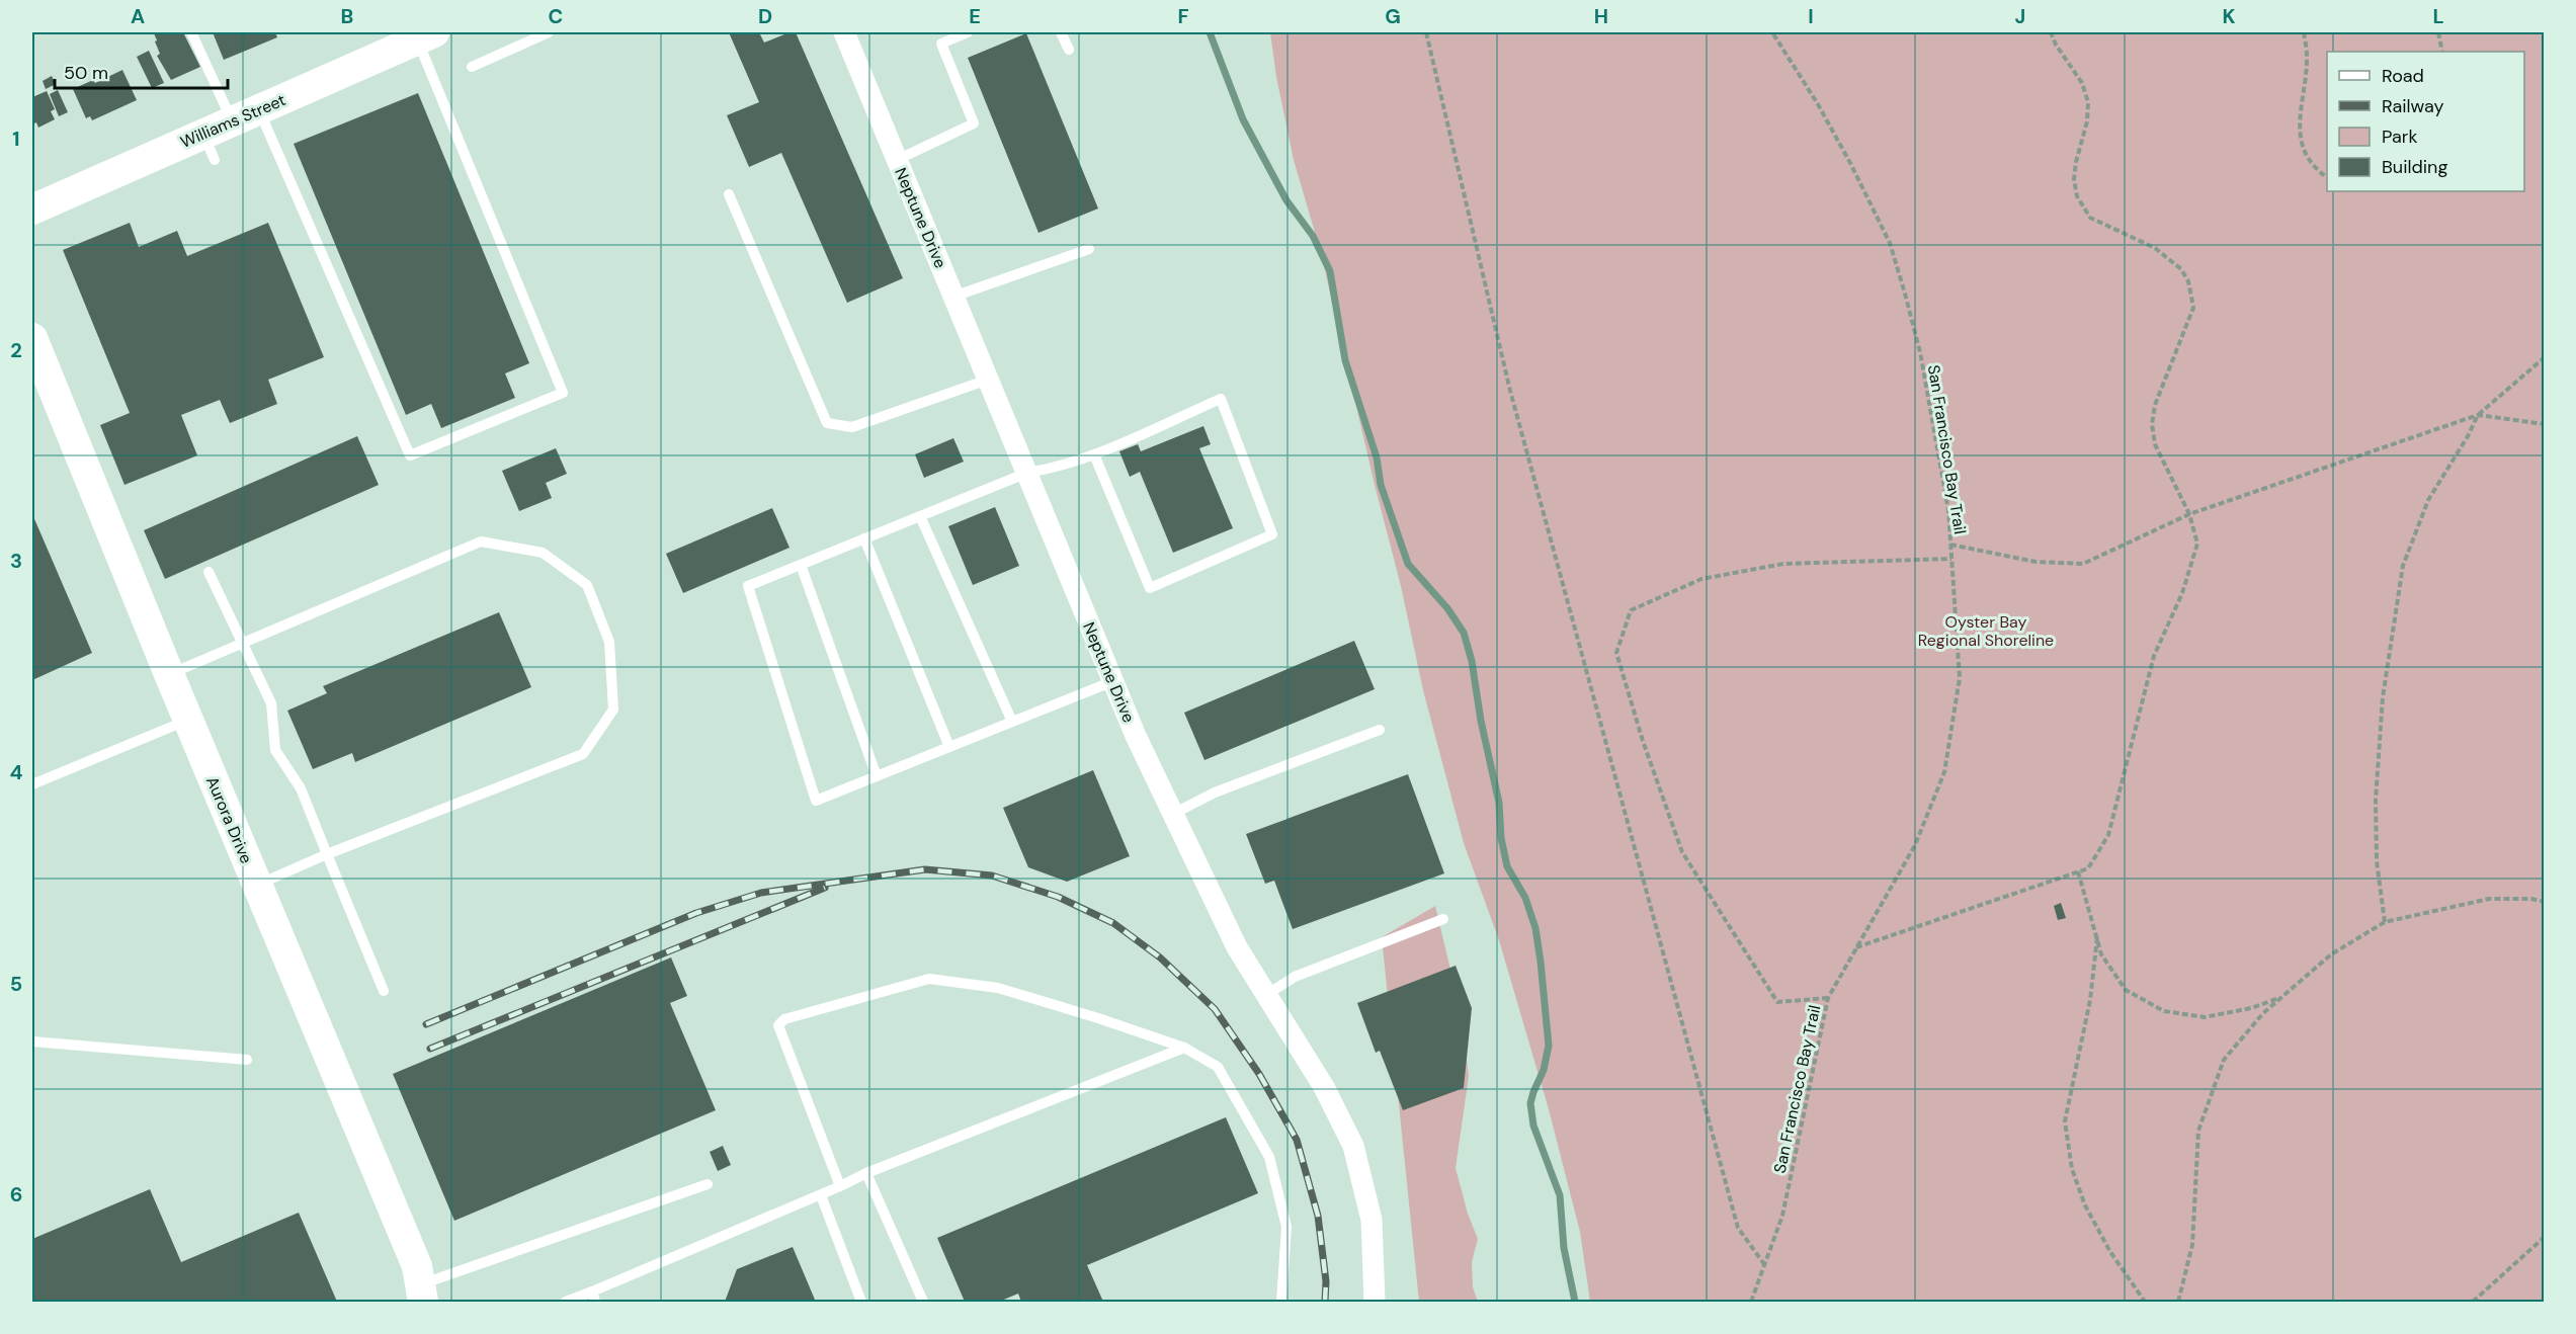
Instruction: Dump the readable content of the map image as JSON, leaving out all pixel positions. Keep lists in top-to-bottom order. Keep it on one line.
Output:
{"streets":{"street":["Williams Street","Neptune Drive","Aurora Drive"],"path":["San Francisco Bay Trail"]},"parks":["Oyster Bay Regional Shoreline"],"legend":["Road","Railway","Park","Building"],"scale_bar":"50 m","grid":{"columns":["A","B","C","D","E","F","G","H","I","J","K","L"],"rows":["1","2","3","4","5","6"]}}
